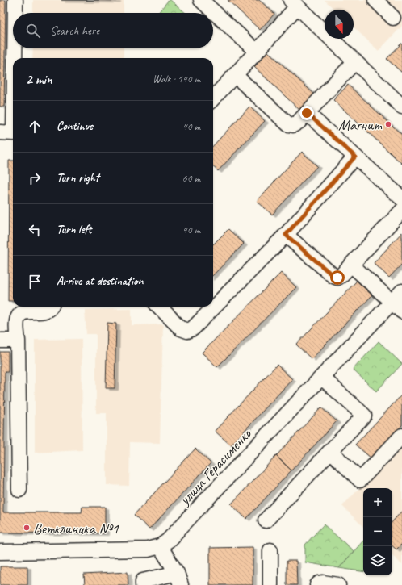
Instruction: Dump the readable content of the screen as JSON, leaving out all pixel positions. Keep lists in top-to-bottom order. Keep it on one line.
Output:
{"streets":{"street":["улица Герасименко"]},"places":["Магнит","Ветклиника №1"],"north":"bottom","page":{"search":"Search here","heading":["2 min","Walk · 140 m"],"list":[["Continue","40 m"],["Turn right","60 m"],["Turn left","40 m"],"Arrive at destination"],"map_buttons":["+","−"]}}
